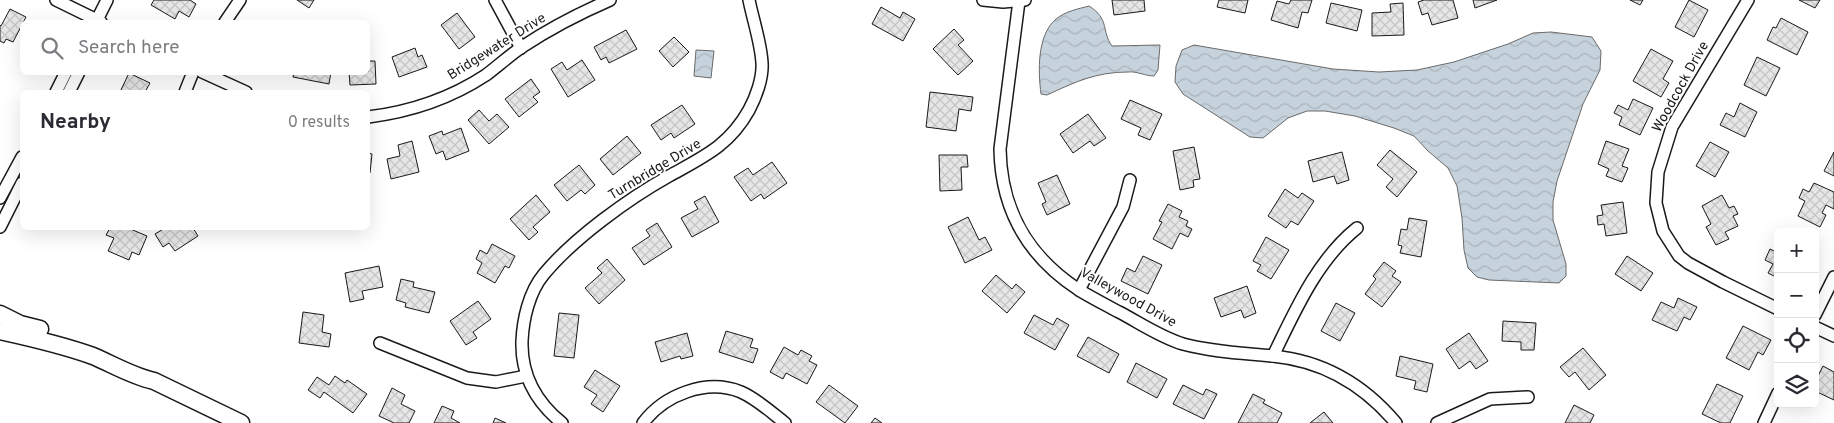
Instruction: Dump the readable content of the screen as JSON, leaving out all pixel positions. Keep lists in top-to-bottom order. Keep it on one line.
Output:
{"streets":{"street":["Bridgewater Drive","Woodcock Drive","Turnbridge Drive","Valleywood Drive"]},"page":{"search":"Search here","heading":["Nearby","0 results"],"map_buttons":["+","−"]}}
